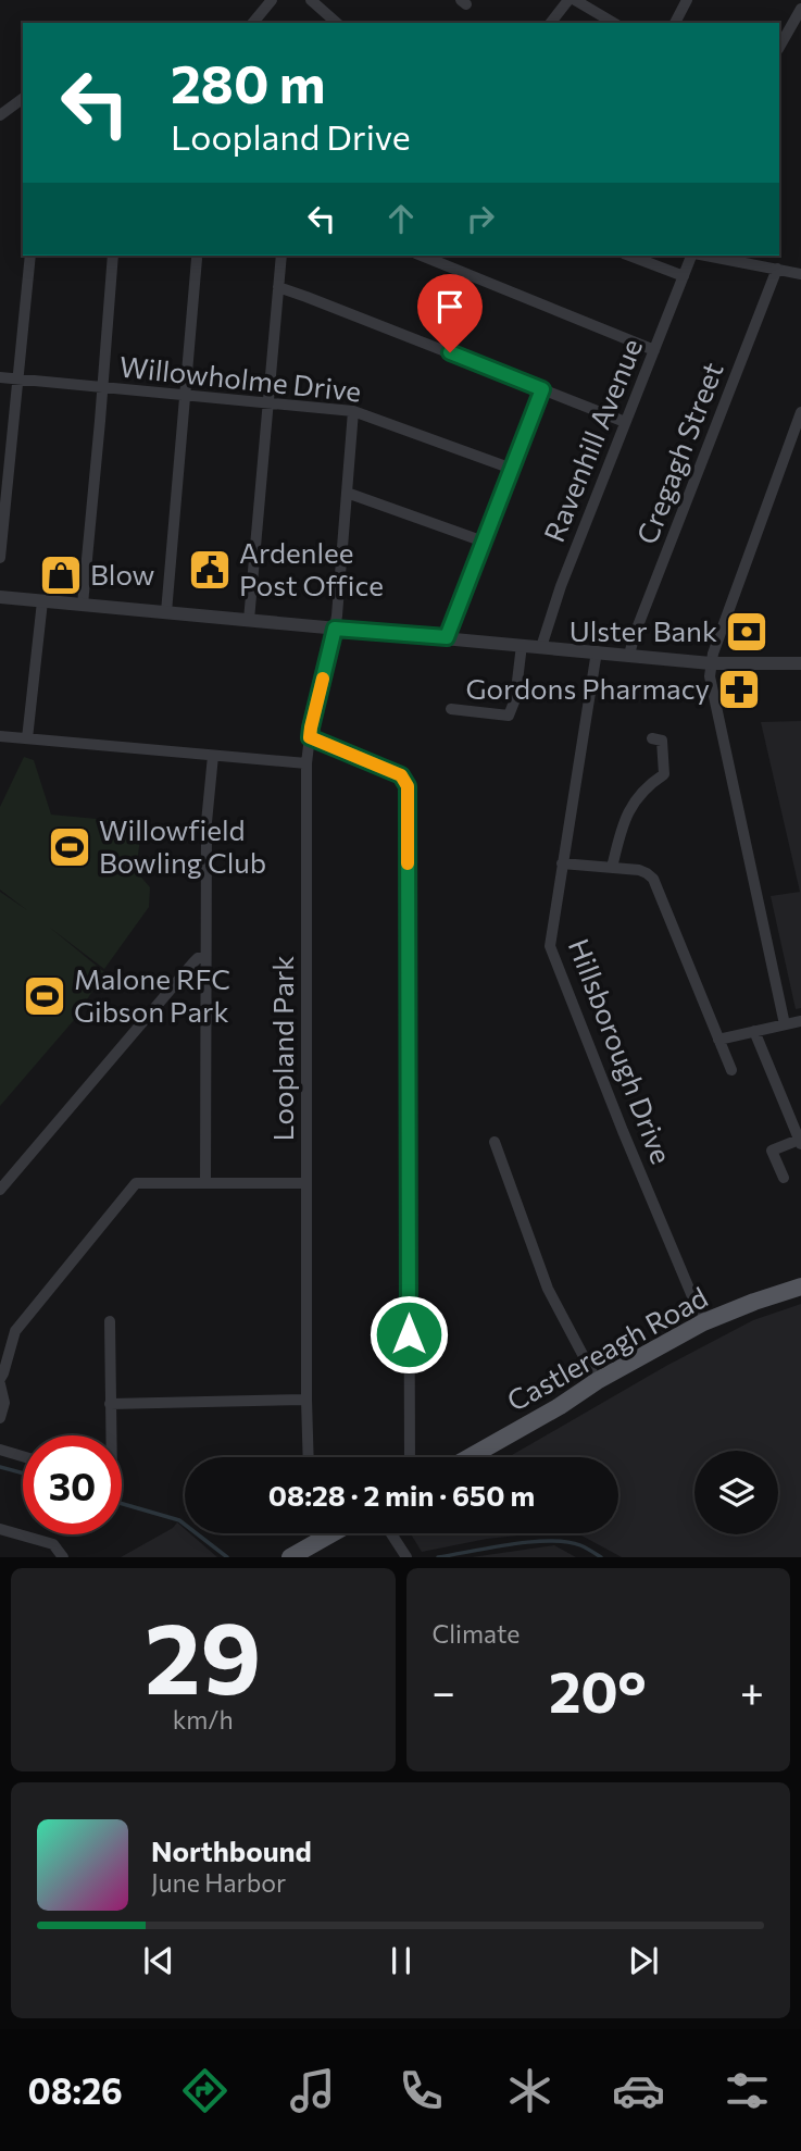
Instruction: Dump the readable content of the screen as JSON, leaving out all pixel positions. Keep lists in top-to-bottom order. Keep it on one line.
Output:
{"streets":{"main road":["Castlereagh Road"],"street":["Willowholme Drive","Ravenhill Avenue","Cregagh Street","Loopland Park","Hillsborough Drive"]},"crossings":[["Willowholme Drive","Loopland Park"],["Hillsborough Drive","Castlereagh Road"]],"places":{"public building":["Ardenlee Post Office"],"shop":["Blow"],"bank":["Ulster Bank"],"pharmacy":["Gordons Pharmacy"],"sports":["Willowfield Bowling Club","Malone RFC Gibson Park"]},"page":{"turn":["280 m","Loopland Drive"],"limit":"30","trip":"08:28 · 2 min · 650 m","tile":[["29","km/h"],"Climate"],"heat":["−","20°","+"],"song":["Northbound","June Harbor"],"tabs":"08:26"}}
